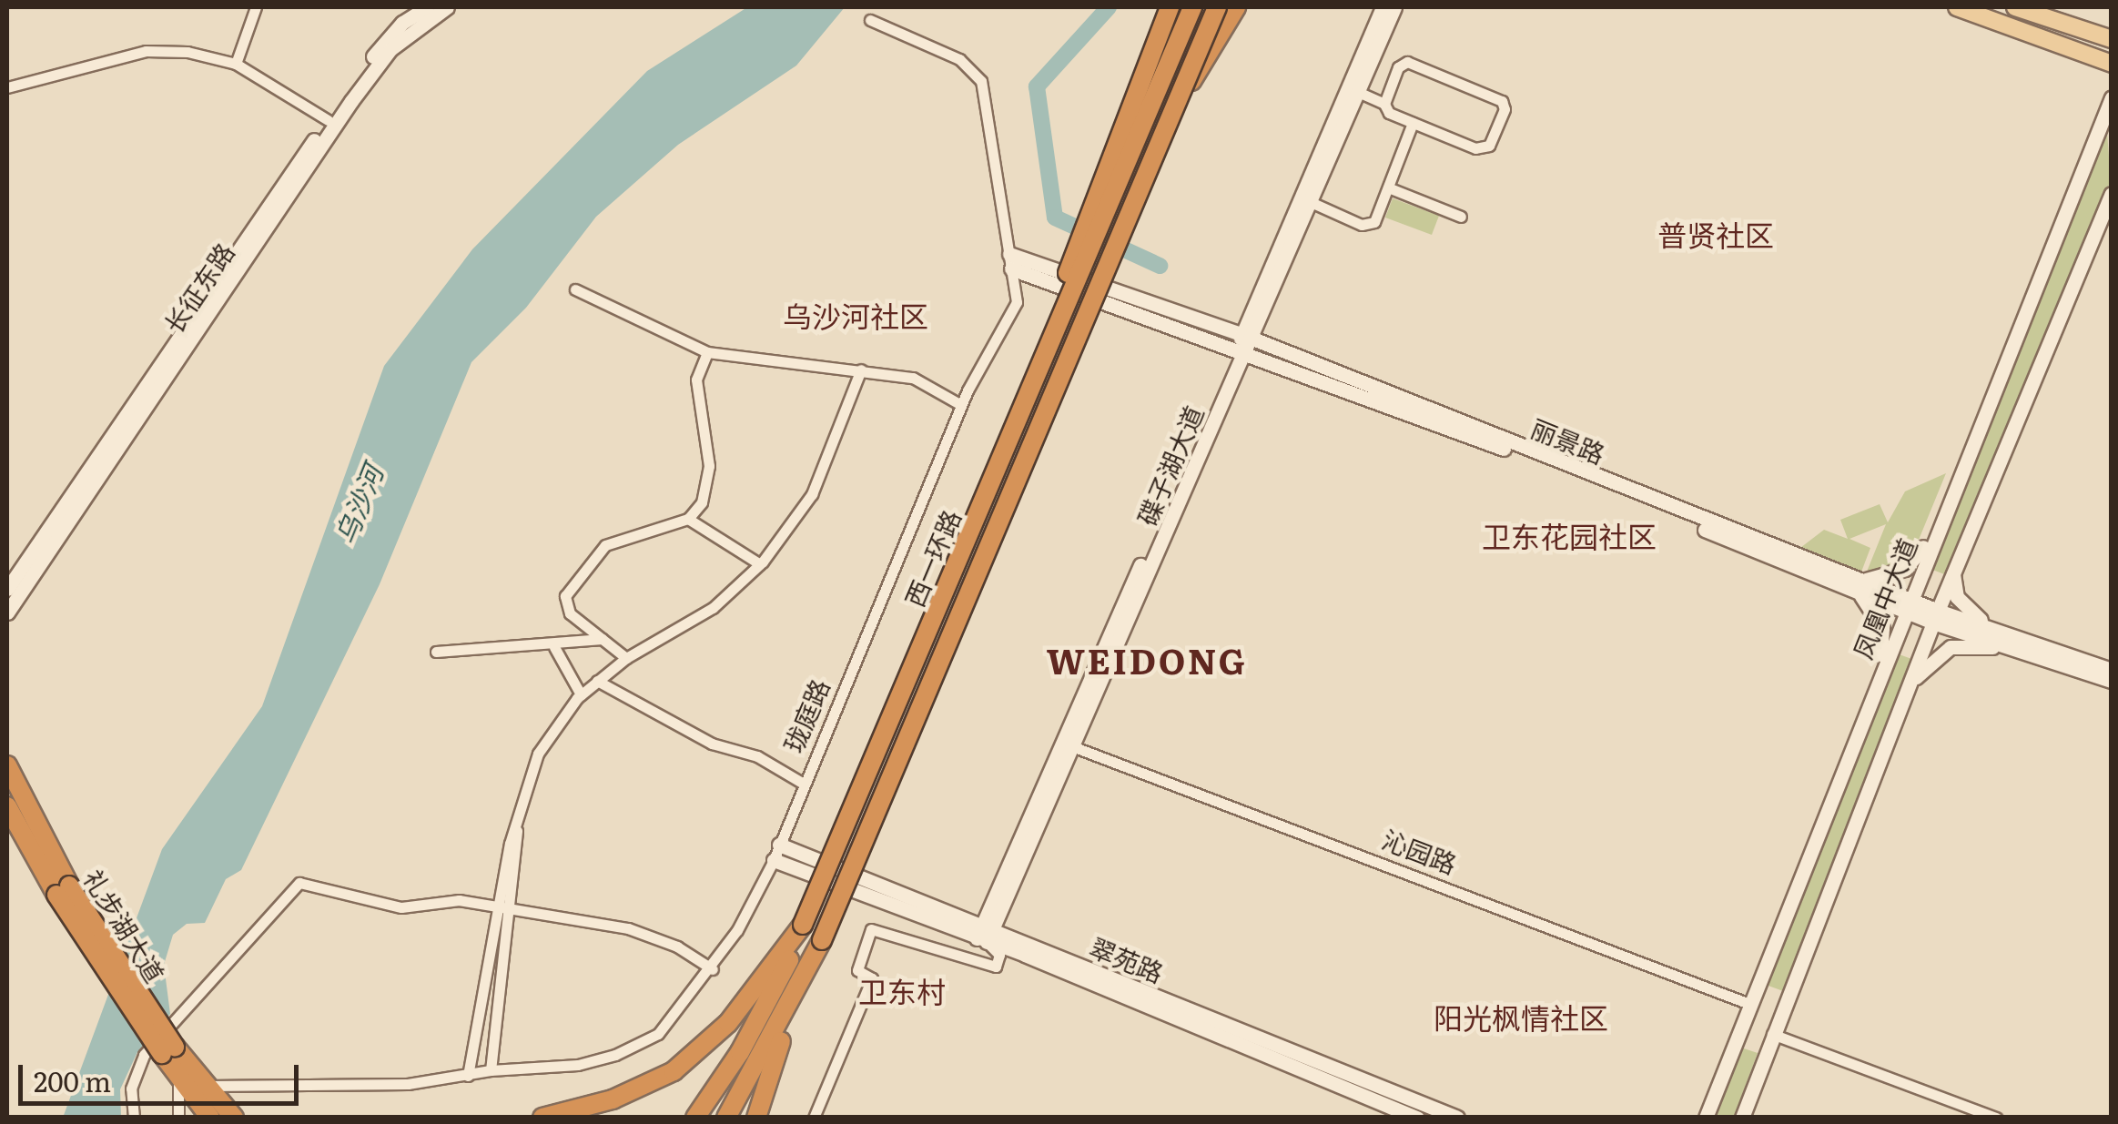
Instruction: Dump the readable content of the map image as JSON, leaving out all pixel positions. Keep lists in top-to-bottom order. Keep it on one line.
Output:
{"streets":{"highway":["西一环路","礼步湖大道"],"main road":["长征东路","丽景路","碟子湖大道","凤凰中大道","翠苑路"],"street":["珑庭路","沁园路"]},"crossings":[["丽景路","碟子湖大道"],["丽景路","凤凰中大道"],["丽景路","珑庭路"],["碟子湖大道","沁园路"],["碟子湖大道","翠苑路"],["凤凰中大道","沁园路"],["珑庭路","礼步湖大道"],["珑庭路","翠苑路"]],"districts":["普贤社区","乌沙河社区","卫东花园社区","WEIDONG","卫东村","阳光枫情社区"],"water":["乌沙河"],"scale_bar":"200 m"}
